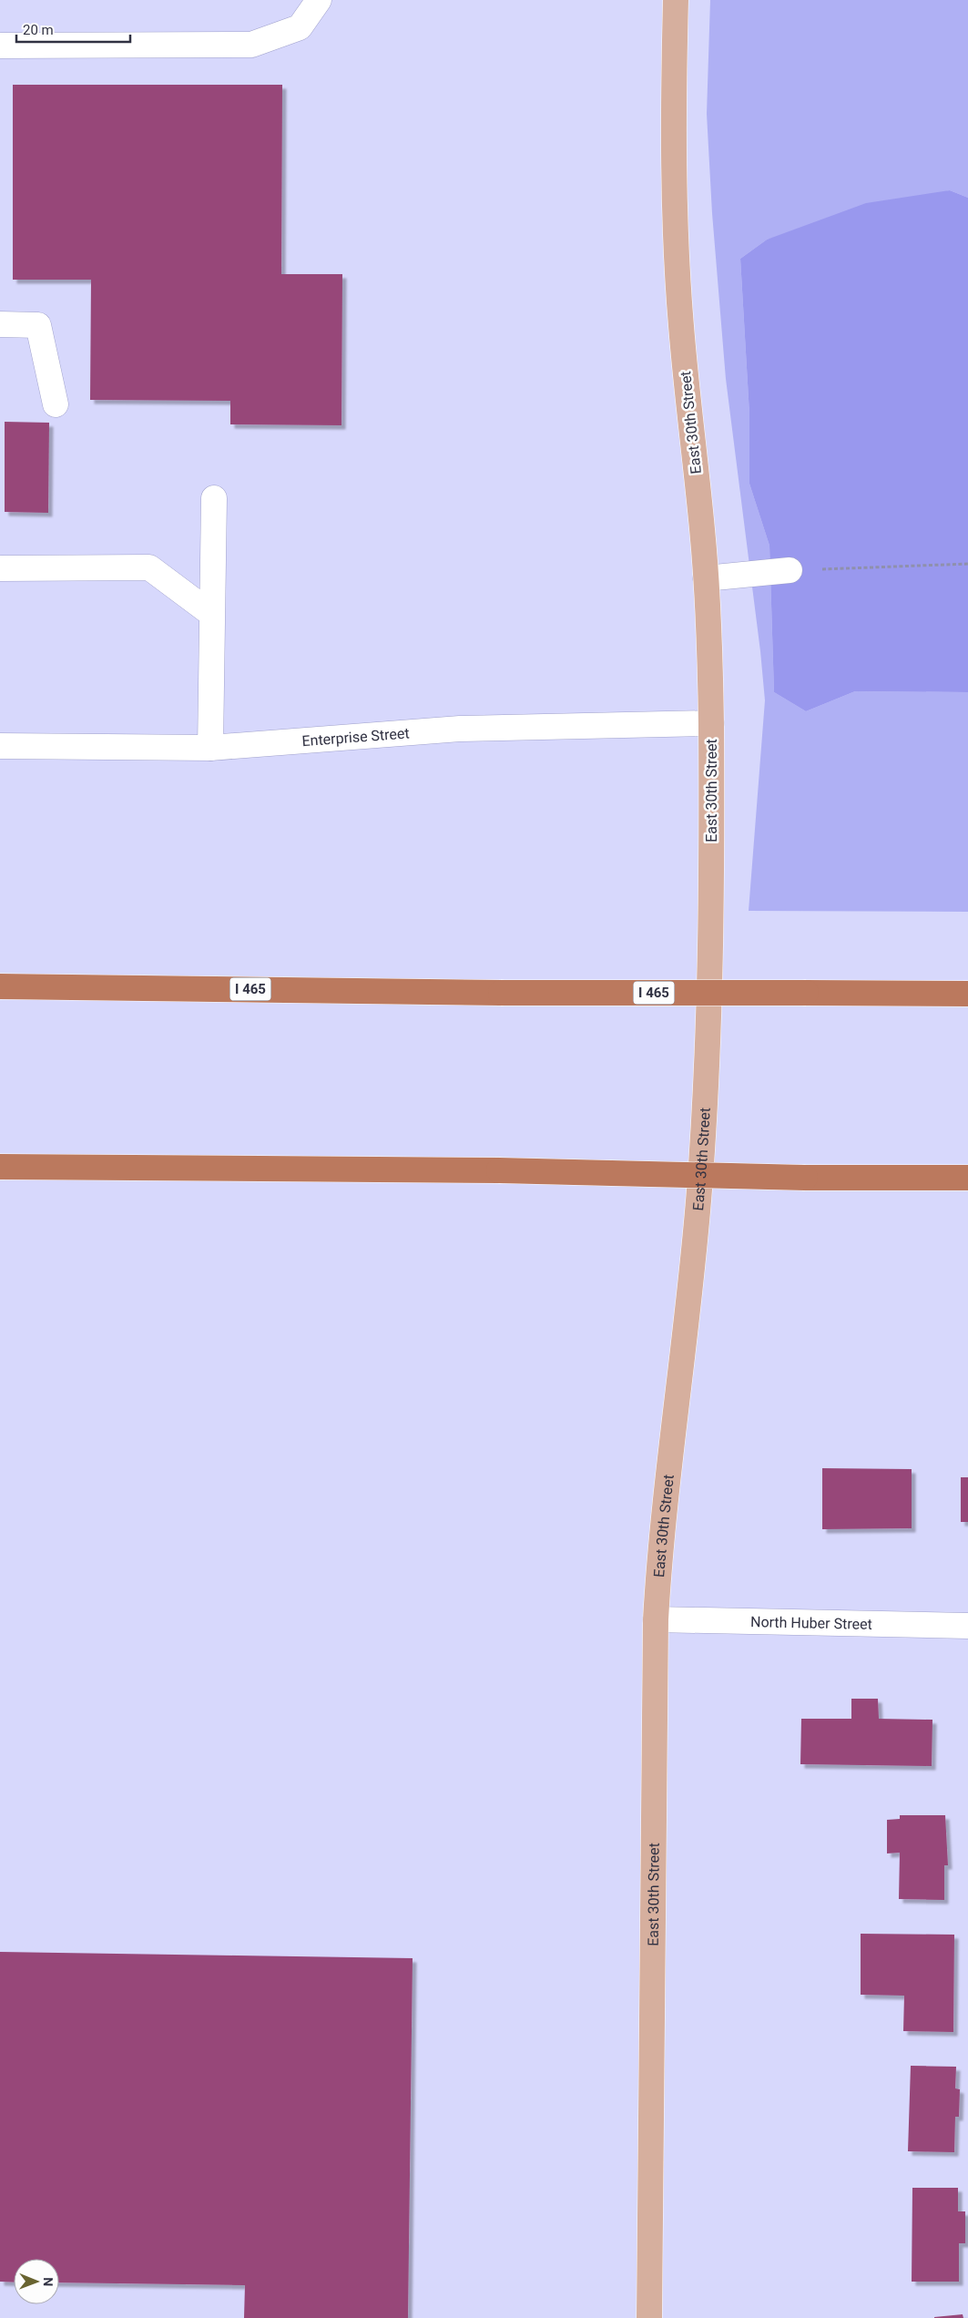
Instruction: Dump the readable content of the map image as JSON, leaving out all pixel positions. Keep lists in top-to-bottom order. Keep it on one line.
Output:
{"streets":{"highway":["I 465"],"main road":["East 30th Street"],"street":["Enterprise Street","North Huber Street"]},"crossings":[["East 30th Street","Enterprise Street"],["East 30th Street","North Huber Street"]],"scale_bar":"20 m","north":"right"}
